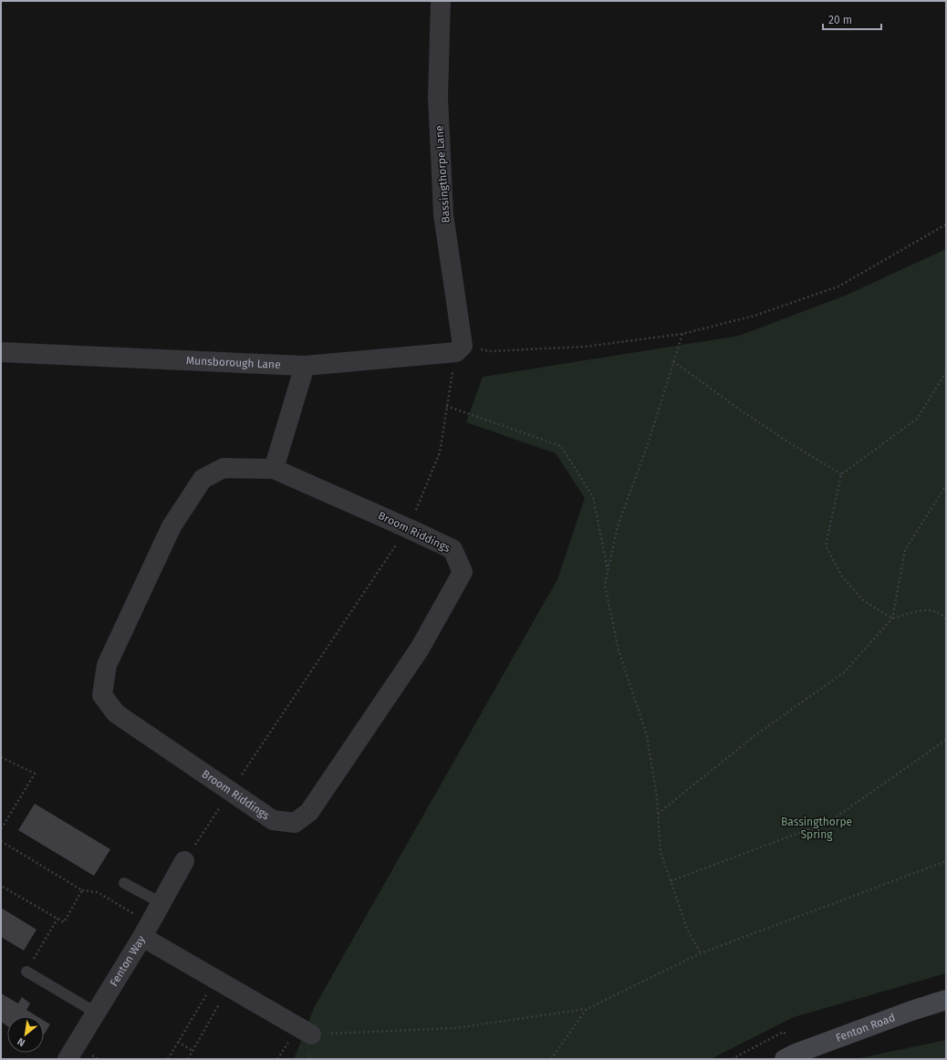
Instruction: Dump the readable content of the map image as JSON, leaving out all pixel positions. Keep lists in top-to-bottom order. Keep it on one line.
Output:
{"streets":{"street":["Bassingthorpe Lane","Munsborough Lane","Broom Riddings","Fenton Way","Fenton Road"]},"crossings":[["Bassingthorpe Lane","Munsborough Lane"]],"parks":["Bassingthorpe Spring"],"scale_bar":"20 m","north":"bottom left"}
